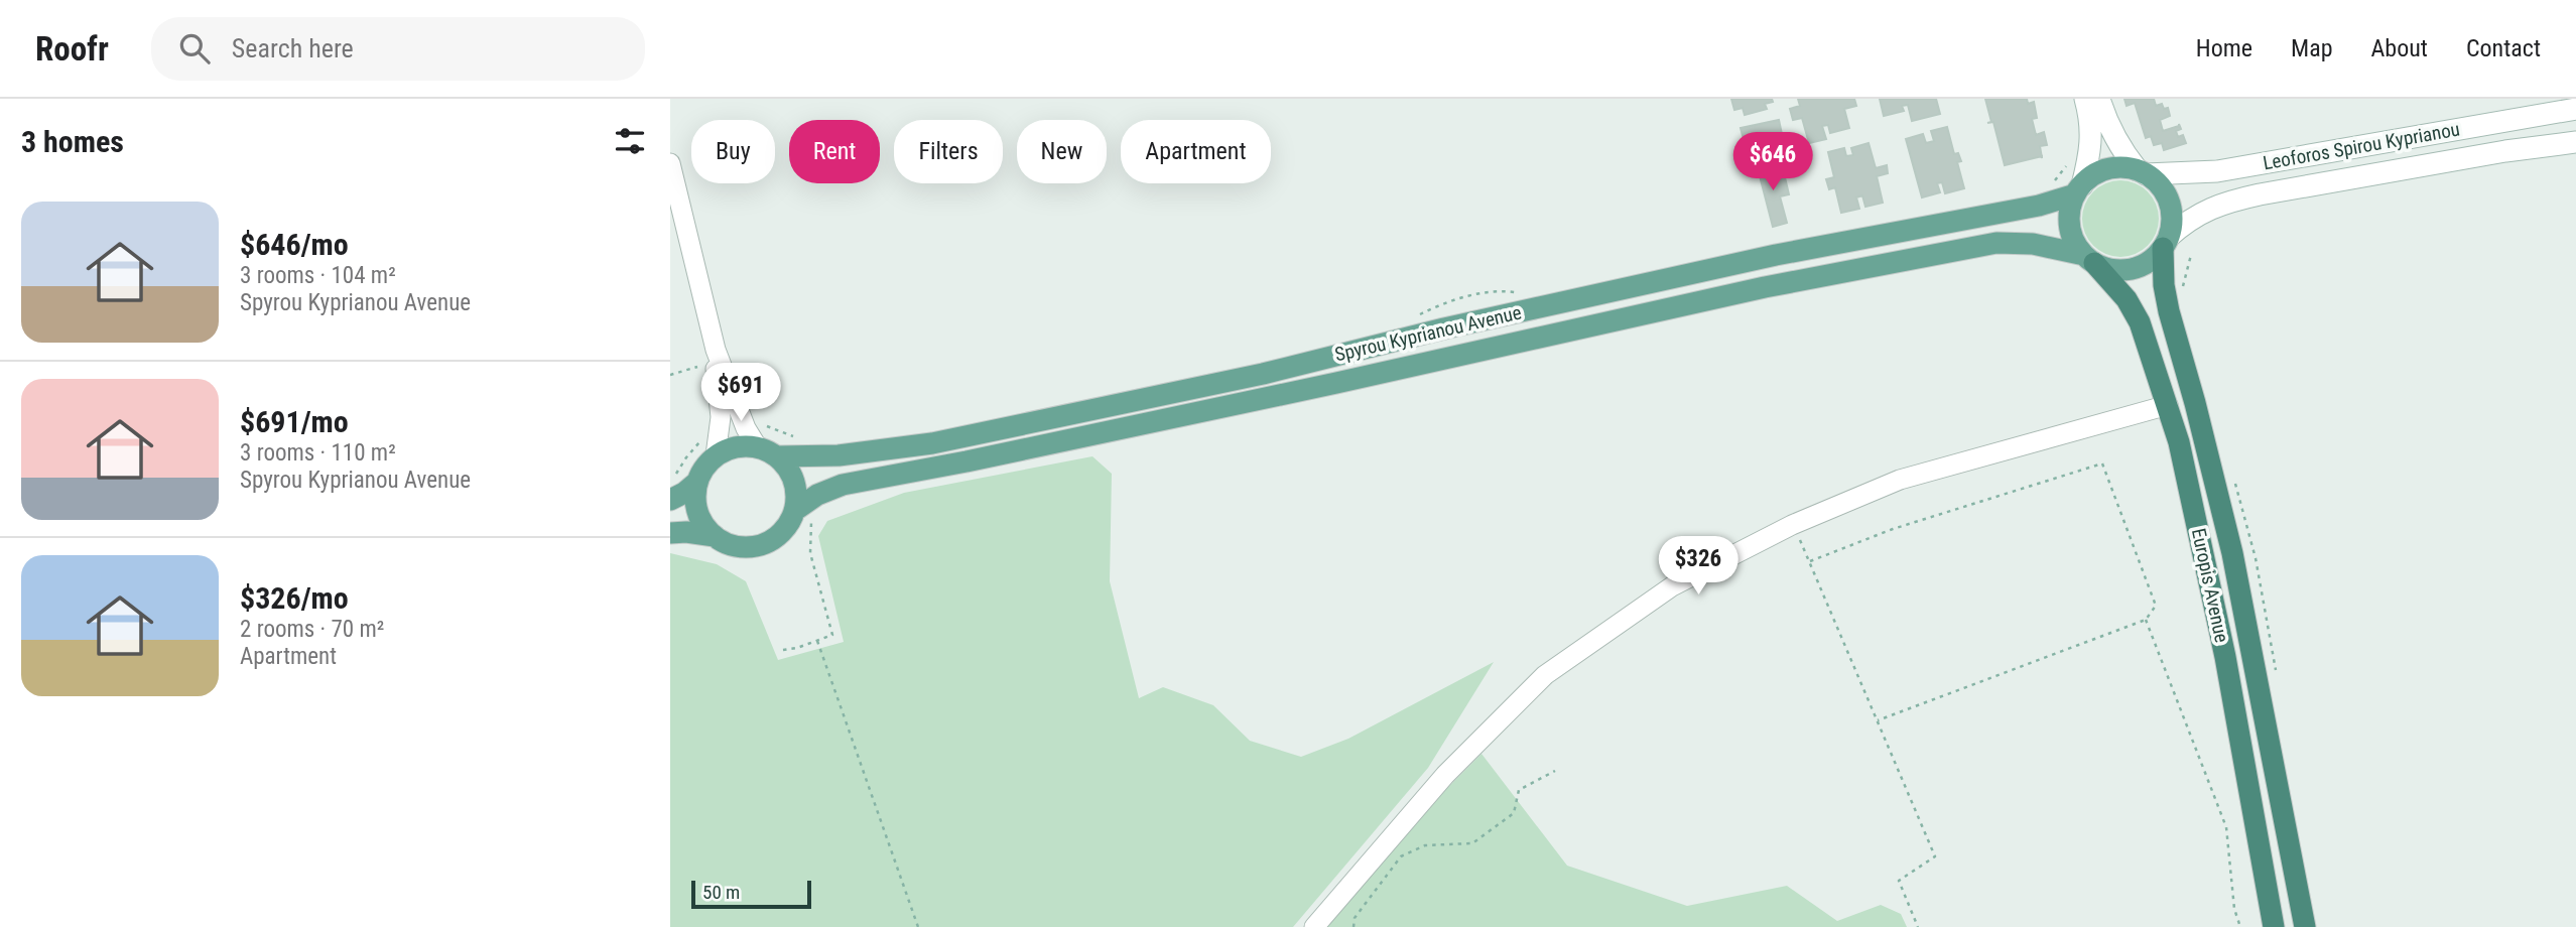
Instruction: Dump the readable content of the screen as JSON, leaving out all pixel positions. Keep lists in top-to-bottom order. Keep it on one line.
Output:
{"streets":{"highway":["Europis Avenue"],"main road":["Leoforos Spirou Kyprianou","Spyrou Kyprianou Avenue"]},"crossings":[["Leoforos Spirou Kyprianou","Spyrou Kyprianou Avenue"],["Leoforos Spirou Kyprianou","Europis Avenue"],["Spyrou Kyprianou Avenue","Europis Avenue"]],"scale_bar":"50 m","page":{"header":"Roofr","search":"Search here","nav":["Home","Map","About","Contact"],"heading":"3 homes","chip":["Buy","Rent","Filters","New","Apartment"],"price":["$646","$691","$326"],"list":[{"name":"$646/mo","note":"3 rooms · 104 m² · Spyrou Kyprianou Avenue"},{"name":"$691/mo","note":"3 rooms · 110 m² · Spyrou Kyprianou Avenue"},{"name":"$326/mo","note":"2 rooms · 70 m² · Apartment"}],"scale":"50 m"}}
